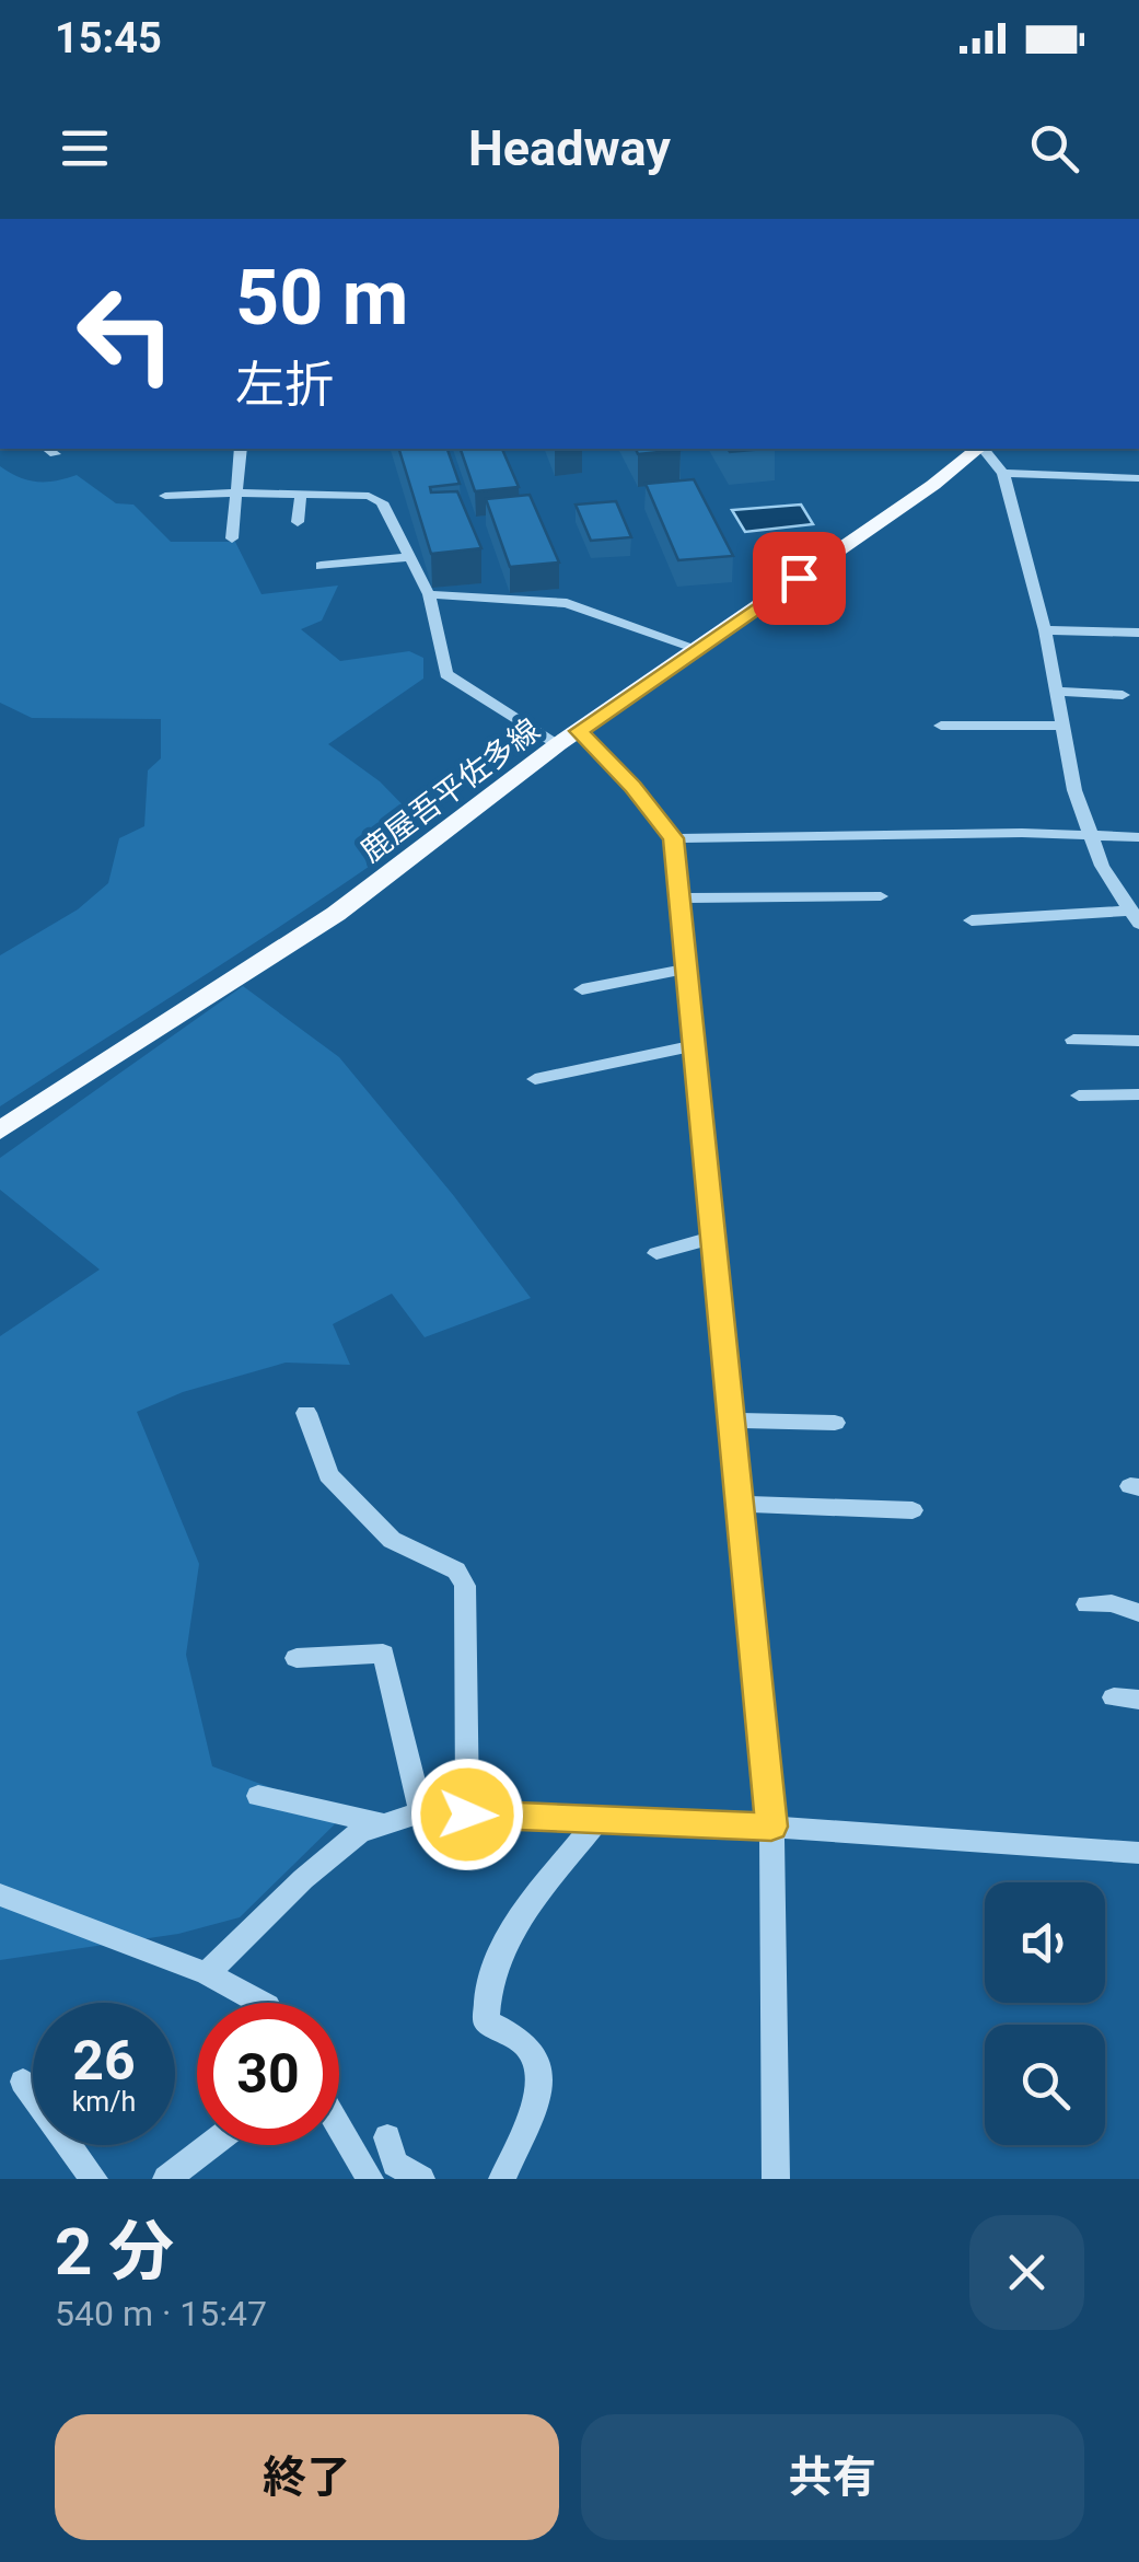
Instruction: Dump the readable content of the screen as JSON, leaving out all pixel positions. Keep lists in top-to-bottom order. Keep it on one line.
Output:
{"streets":{"main road":["鹿屋吾平佐多線"]},"page":{"status":"15:45","header":"Headway","turn":["50 m","左折"],"speed":"26 km/h","limit":"30","heading":["2 分","540 m · 15:47"],"buttons":["終了","共有"]}}
